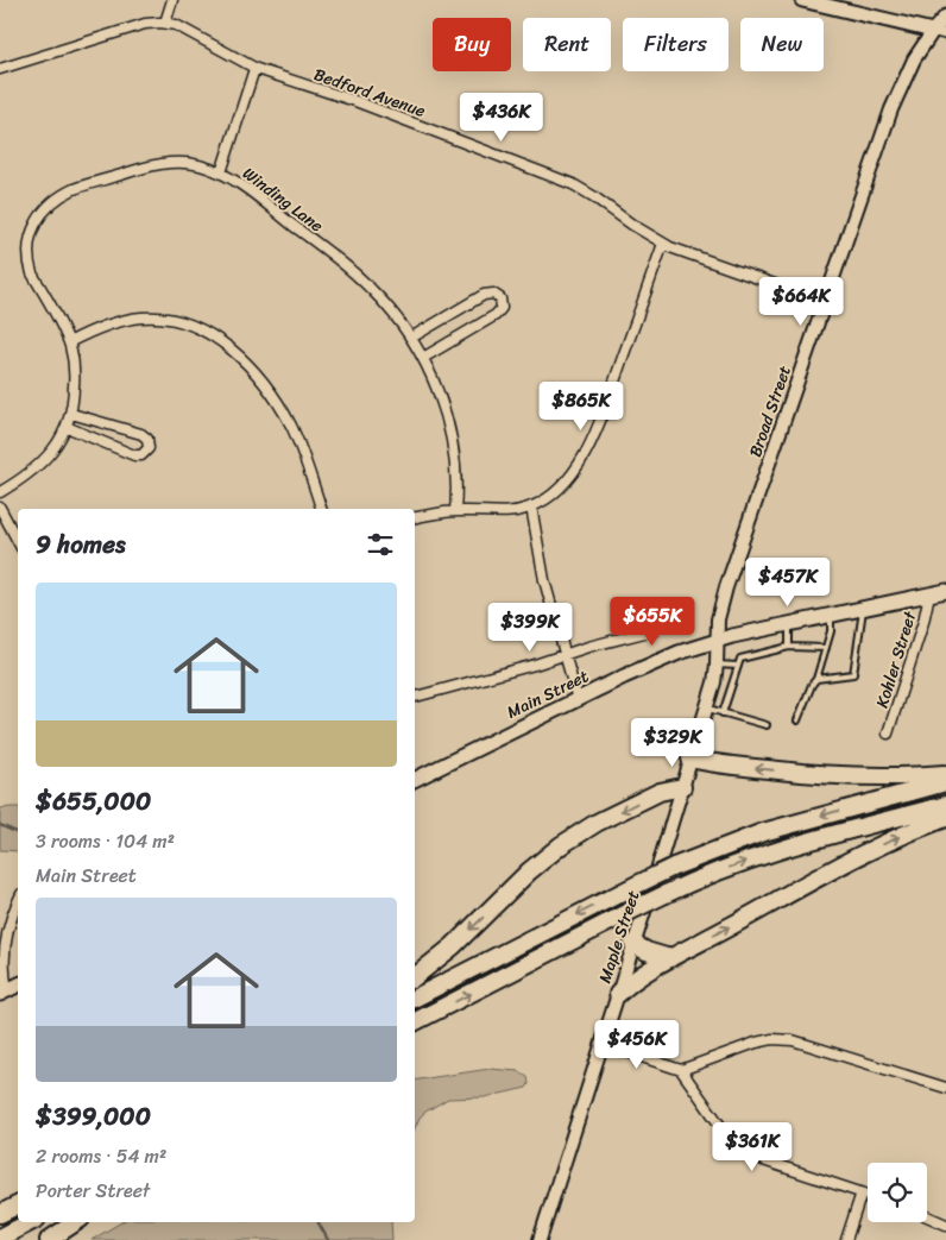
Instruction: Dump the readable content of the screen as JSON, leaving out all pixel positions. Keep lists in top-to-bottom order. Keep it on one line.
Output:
{"streets":{"main road":["Main Street"],"street":["Bedford Avenue","Winding Lane","Broad Street","Kohler Street","Maple Street"]},"crossings":[["Bedford Avenue","Broad Street"],["Broad Street","Main Street"],["Broad Street","Maple Street"],["Kohler Street","Main Street"],["Main Street","Maple Street"]],"page":{"chip":["Buy","Rent","Filters","New"],"price":["$436K","$664K","$865K","$457K","$655K","$399K","$329K","$456K","$361K"],"heading":"9 homes","list":[{"name":"$655,000","note":"3 rooms · 104 m² · Main Street"},{"name":"$399,000","note":"2 rooms · 54 m² · Porter Street"}]}}
